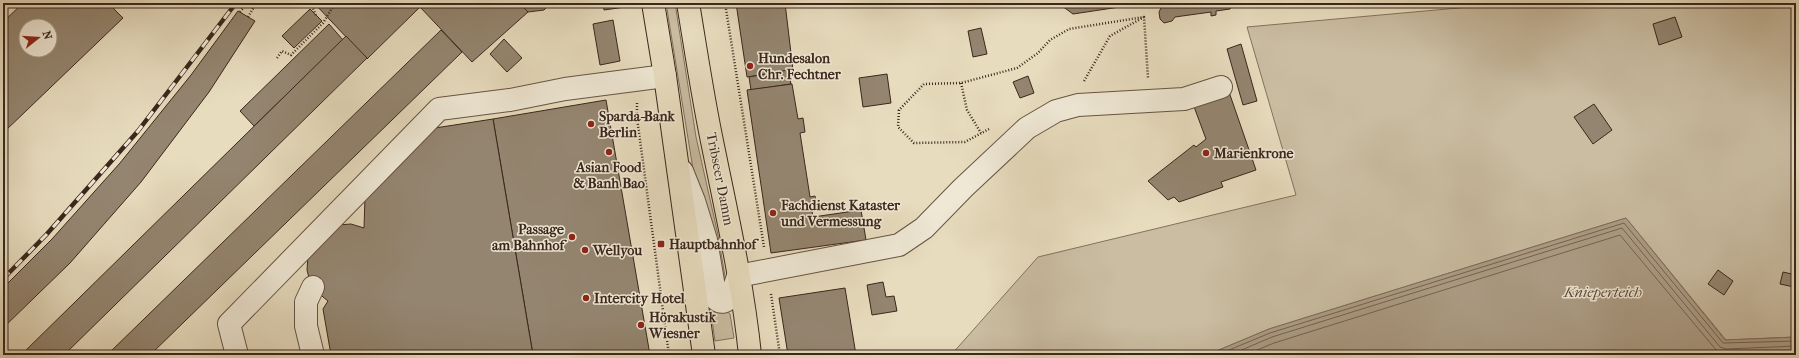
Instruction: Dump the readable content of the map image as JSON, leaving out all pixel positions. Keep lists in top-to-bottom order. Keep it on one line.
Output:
{"streets":{"main road":["Tribseer Damm"]},"water":["Knieperteich"],"places":{"other":["Hundesalon Chr. Fechtner","Sparda-Bank Berlin","Asian Food & Banh Bao","Marienkrone","Fachdienst Kataster und Vermessung","Passage am Bahnhof","Wellyou","Intercity Hotel","Hörakustik Wiesner"],"transit":["Hauptbahnhof"]},"north":"right"}
